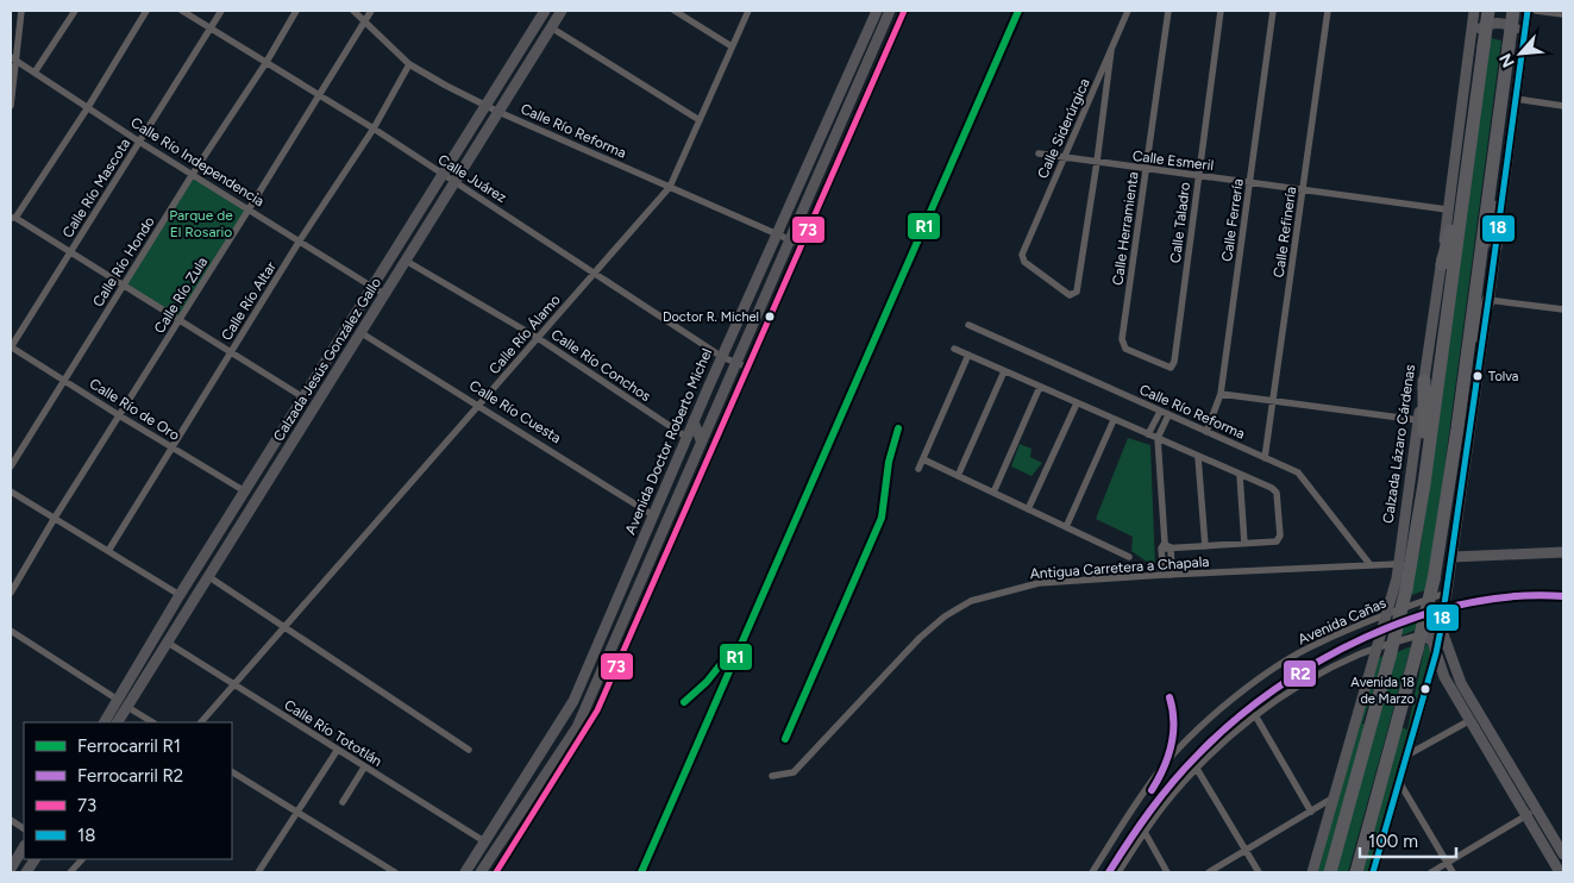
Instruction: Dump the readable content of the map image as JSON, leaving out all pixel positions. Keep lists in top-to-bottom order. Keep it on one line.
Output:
{"streets":{"highway":["Calzada Lázaro Cárdenas"],"main road":["Calzada Jesús González Gallo","Avenida Doctor Roberto Michel"],"street":["Calle Siderúrgica","Calle Río Reforma","Calle Esmeril","Calle Río Independencia","Calle Juárez","Calle Río Mascota","Calle Ferrería","Calle Taladro","Calle Herramienta","Calle Refinería","Calle Río Hondo","Calle Río Zula","Calle Río Altar","Calle Río Álamo","Calle Río Conchos","Calle Río de Oro","Calle Río Cuesta","Antigua Carretera a Chapala","Avenida Cañas","Calle Río Tototlán"]},"crossings":[["Calle Siderúrgica","Calle Esmeril"],["Calle Río Reforma","Calle Ferrería"],["Calle Río Reforma","Calle Refinería"],["Calle Río Reforma","Calle Río Zula"],["Calle Río Reforma","Calle Río Altar"],["Calle Río Reforma","Calle Río Álamo"],["Calle Río Reforma","Calzada Jesús González Gallo"],["Calle Río Reforma","Avenida Doctor Roberto Michel"],["Calle Río Reforma","Antigua Carretera a Chapala"],["Calle Esmeril","Calle Ferrería"],["Calle Esmeril","Calle Taladro"],["Calle Esmeril","Calle Herramienta"],["Calle Esmeril","Calle Refinería"],["Calle Esmeril","Calzada Lázaro Cárdenas"],["Calle Río Independencia","Calle Río Mascota"],["Calle Río Independencia","Calle Río Hondo"],["Calle Río Independencia","Calle Río Zula"],["Calle Río Independencia","Calle Río Altar"],["Calle Río Independencia","Calzada Jesús González Gallo"],["Calle Juárez","Calle Río Mascota"],["Calle Juárez","Calle Río Hondo"],["Calle Juárez","Calle Río Zula"],["Calle Juárez","Calle Río Altar"],["Calle Juárez","Calle Río Álamo"],["Calle Juárez","Calzada Jesús González Gallo"],["Calle Juárez","Avenida Doctor Roberto Michel"],["Calle Río Mascota","Calle Río de Oro"],["Calle Taladro","Calle Herramienta"],["Calle Río Hondo","Calle Río de Oro"],["Calle Río Zula","Calle Río de Oro"],["Calle Río Altar","Calle Río de Oro"],["Calle Río Álamo","Calle Río Conchos"],["Calle Río Álamo","Calle Río Cuesta"],["Calle Río Álamo","Calle Río Tototlán"],["Calzada Jesús González Gallo","Calle Río Conchos"],["Calzada Jesús González Gallo","Calle Río de Oro"],["Calzada Jesús González Gallo","Calle Río Cuesta"],["Calzada Jesús González Gallo","Calle Río Tototlán"],["Calle Río Conchos","Avenida Doctor Roberto Michel"],["Calle Río Cuesta","Avenida Doctor Roberto Michel"],["Avenida Doctor Roberto Michel","Calle Río Tototlán"],["Calzada Lázaro Cárdenas","Antigua Carretera a Chapala"],["Calzada Lázaro Cárdenas","Avenida Cañas"]],"parks":["Parque de El Rosario"],"places":["Doctor R. Michel","Tolva","Avenida 18 de Marzo"],"lines":["rail line R1","transit line 73","transit line 18","rail line R2"],"legend":["Ferrocarril R1","Ferrocarril R2","73","18"],"scale_bar":"100 m","north":"bottom left"}
